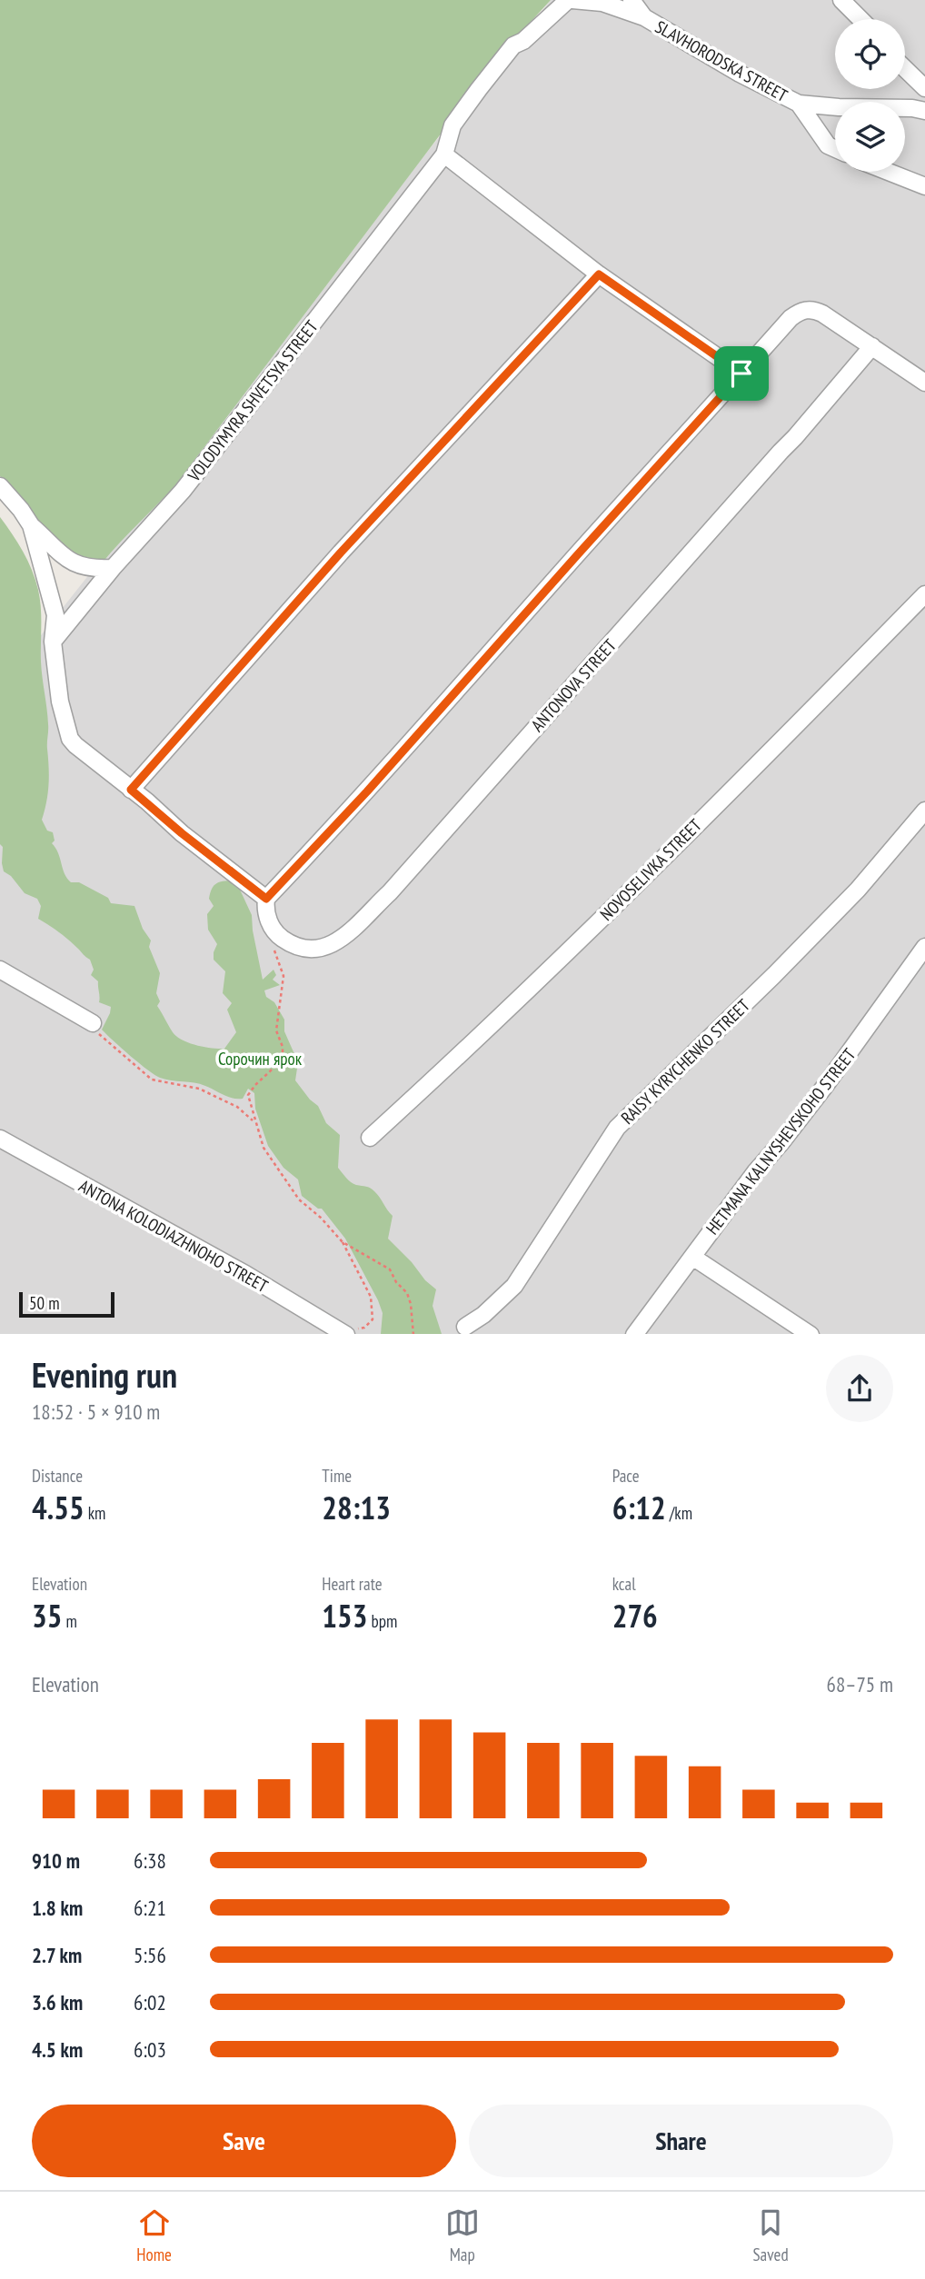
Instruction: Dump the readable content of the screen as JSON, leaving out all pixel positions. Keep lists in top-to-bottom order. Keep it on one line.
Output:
{"streets":{"street":["SLAVHORODSKA STREET","VOLODYMYRA SHVETSYA STREET","ANTONOVA STREET","NOVOSELIVKA STREET","RAISY KYRYCHENKO STREET","HETMANA KALNYSHEVSKOHO STREET","ANTONA KOLODIAZHNOHO STREET"]},"parks":["Сорочин ярок"],"scale_bar":"50 m","page":{"scale":"50 m","heading":["Evening run","18:52 · 5 × 910 m"],"stats":[["Distance","4.55 km"],["Time","28:13"],["Pace","6:12 /km"],["Elevation","35 m"],["Heart rate","153 bpm"],["kcal","276"]],"chart":["Elevation","68–75 m"],"list":[{"name":"910 m","note":"6:38"},{"name":"1.8 km","note":"6:21"},{"name":"2.7 km","note":"5:56"},{"name":"3.6 km","note":"6:02"},{"name":"4.5 km","note":"6:03"}],"buttons":["Save","Share"],"tabs":["Home","Map","Saved"]}}
